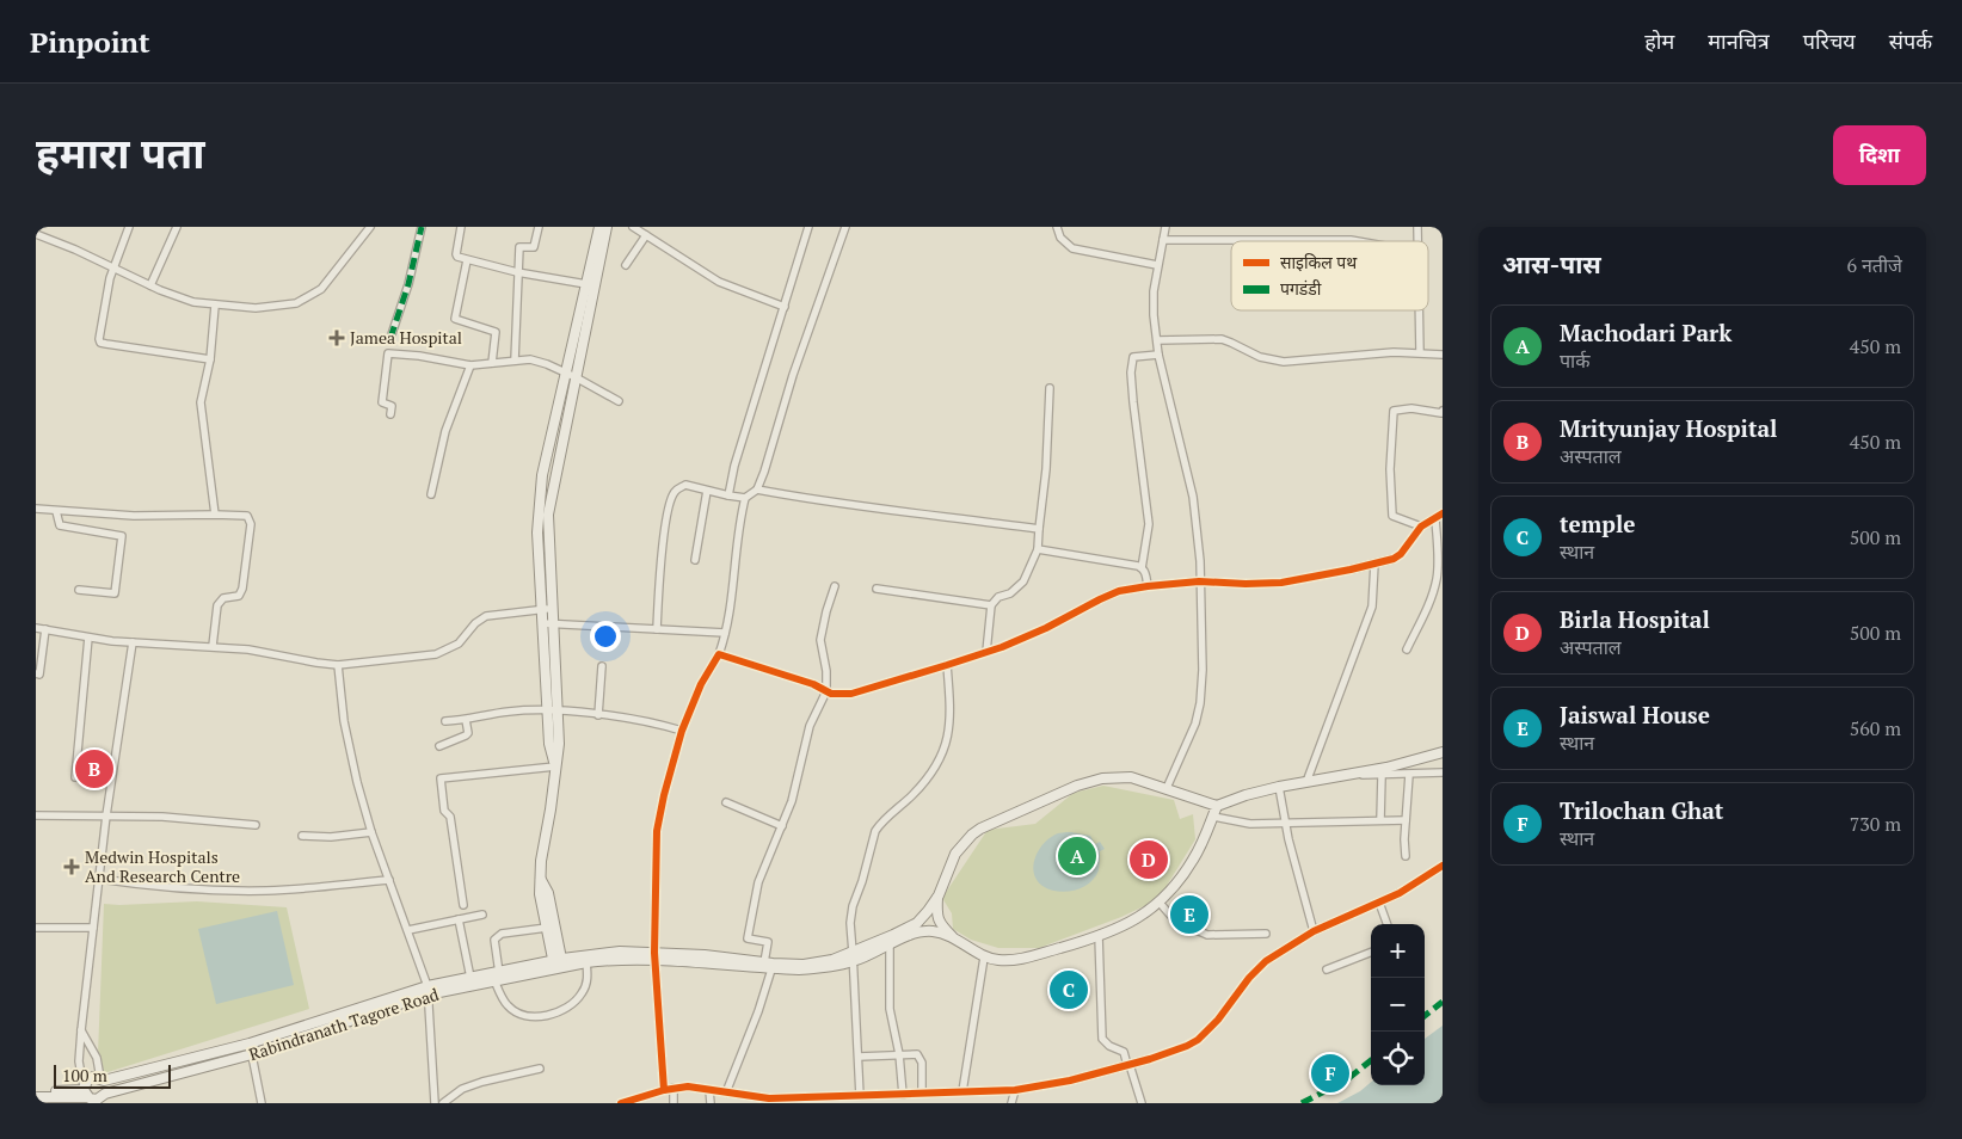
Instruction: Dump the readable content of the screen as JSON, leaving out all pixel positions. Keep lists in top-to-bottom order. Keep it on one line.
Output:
{"streets":{"main road":["Rabindranath Tagore Road"]},"places":{"health":["Jamea Hospital","Medwin Hospitals And Research Centre"]},"legend":["साइकिल पथ","पगडंडी"],"scale_bar":"100 m","page":{"header":"Pinpoint","nav":["होम","मानचित्र","परिचय","संपर्क"],"title":"हमारा पता","buttons":"दिशा","heading":["आस-पास","6 नतीजे"],"list":[{"mark":"A","name":"Machodari Park","note":"पार्क","value":"450 m"},{"mark":"B","name":"Mrityunjay Hospital","note":"अस्पताल","value":"450 m"},{"mark":"C","name":"temple","note":"स्थान","value":"500 m"},{"mark":"D","name":"Birla Hospital","note":"अस्पताल","value":"500 m"},{"mark":"E","name":"Jaiswal House","note":"स्थान","value":"560 m"},{"mark":"F","name":"Trilochan Ghat","note":"स्थान","value":"730 m"}],"pins":["B","A","D","E","C","F"],"map_buttons":["+","−"],"scale":"100 m"}}
